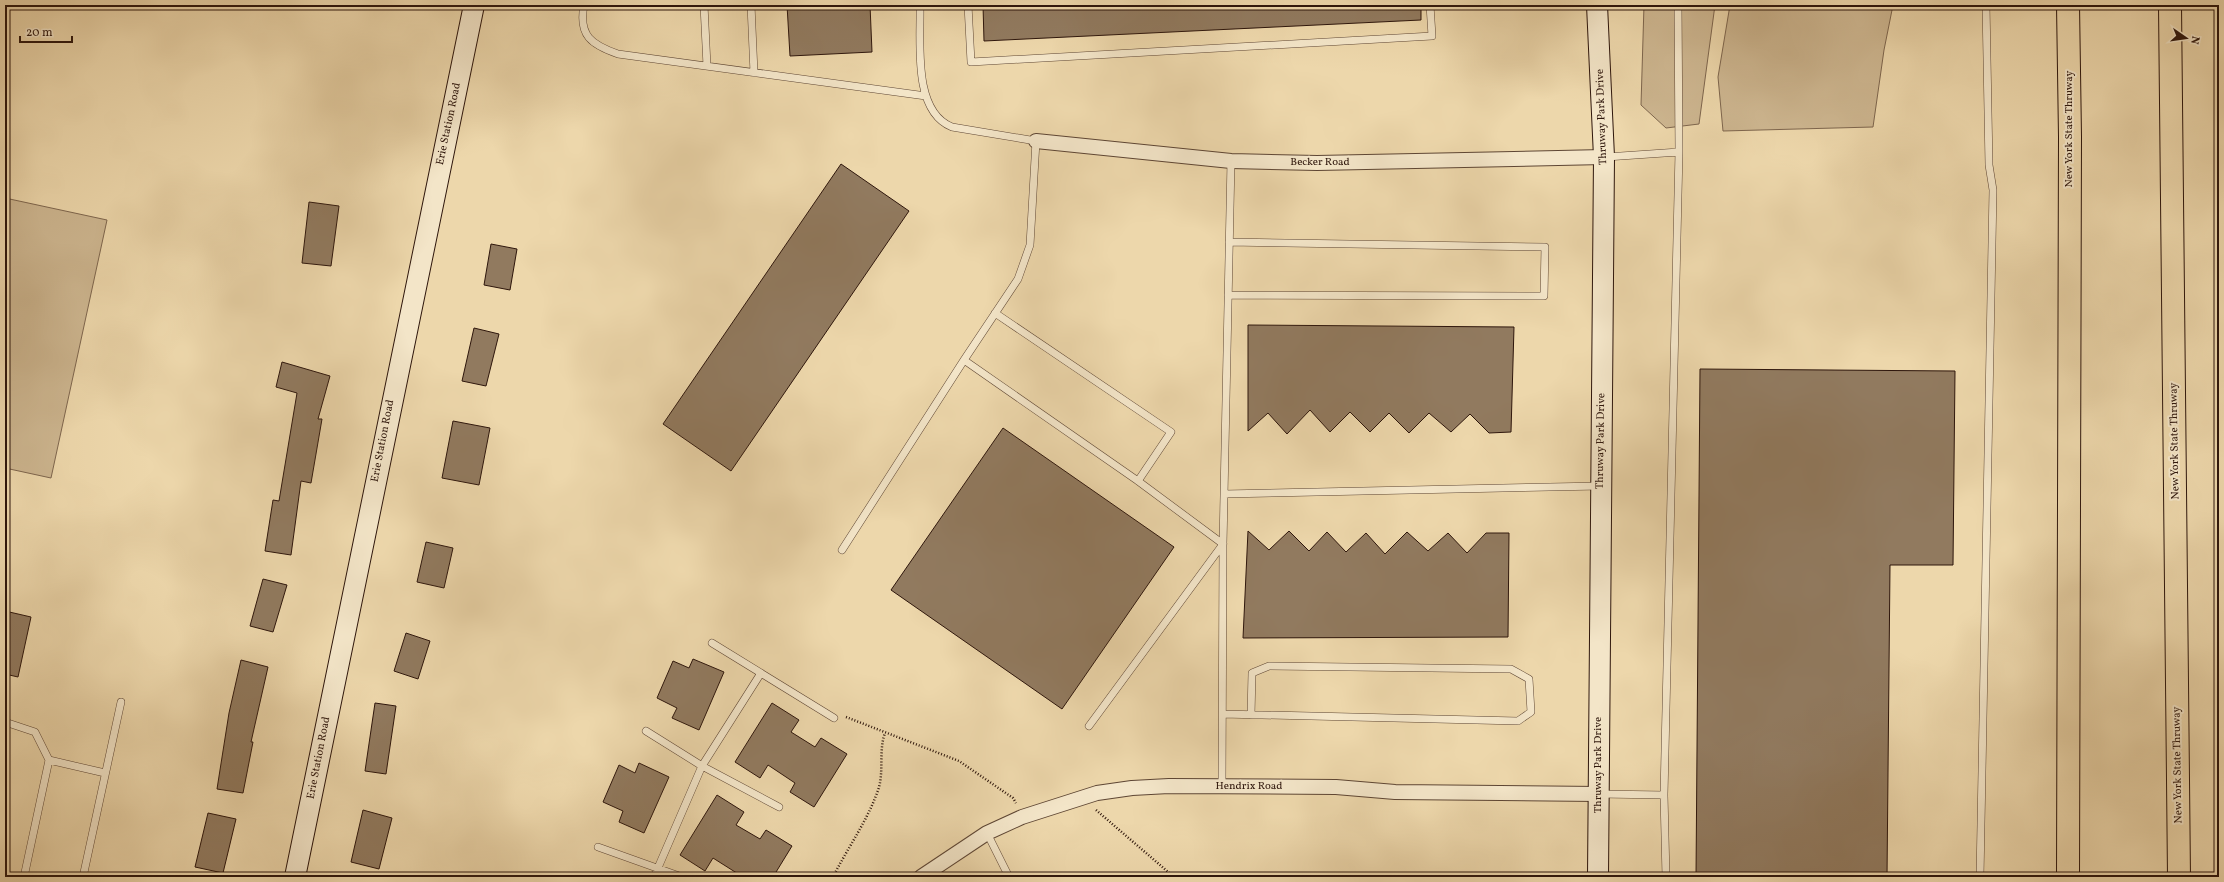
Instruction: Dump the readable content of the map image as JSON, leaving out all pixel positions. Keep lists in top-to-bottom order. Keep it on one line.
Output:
{"streets":{"highway":["New York State Thruway"],"main road":["Thruway Park Drive","Erie Station Road"],"street":["Becker Road","Hendrix Road"]},"crossings":[["Thruway Park Drive","Becker Road"],["Thruway Park Drive","Hendrix Road"]],"scale_bar":"20 m","north":"right"}
